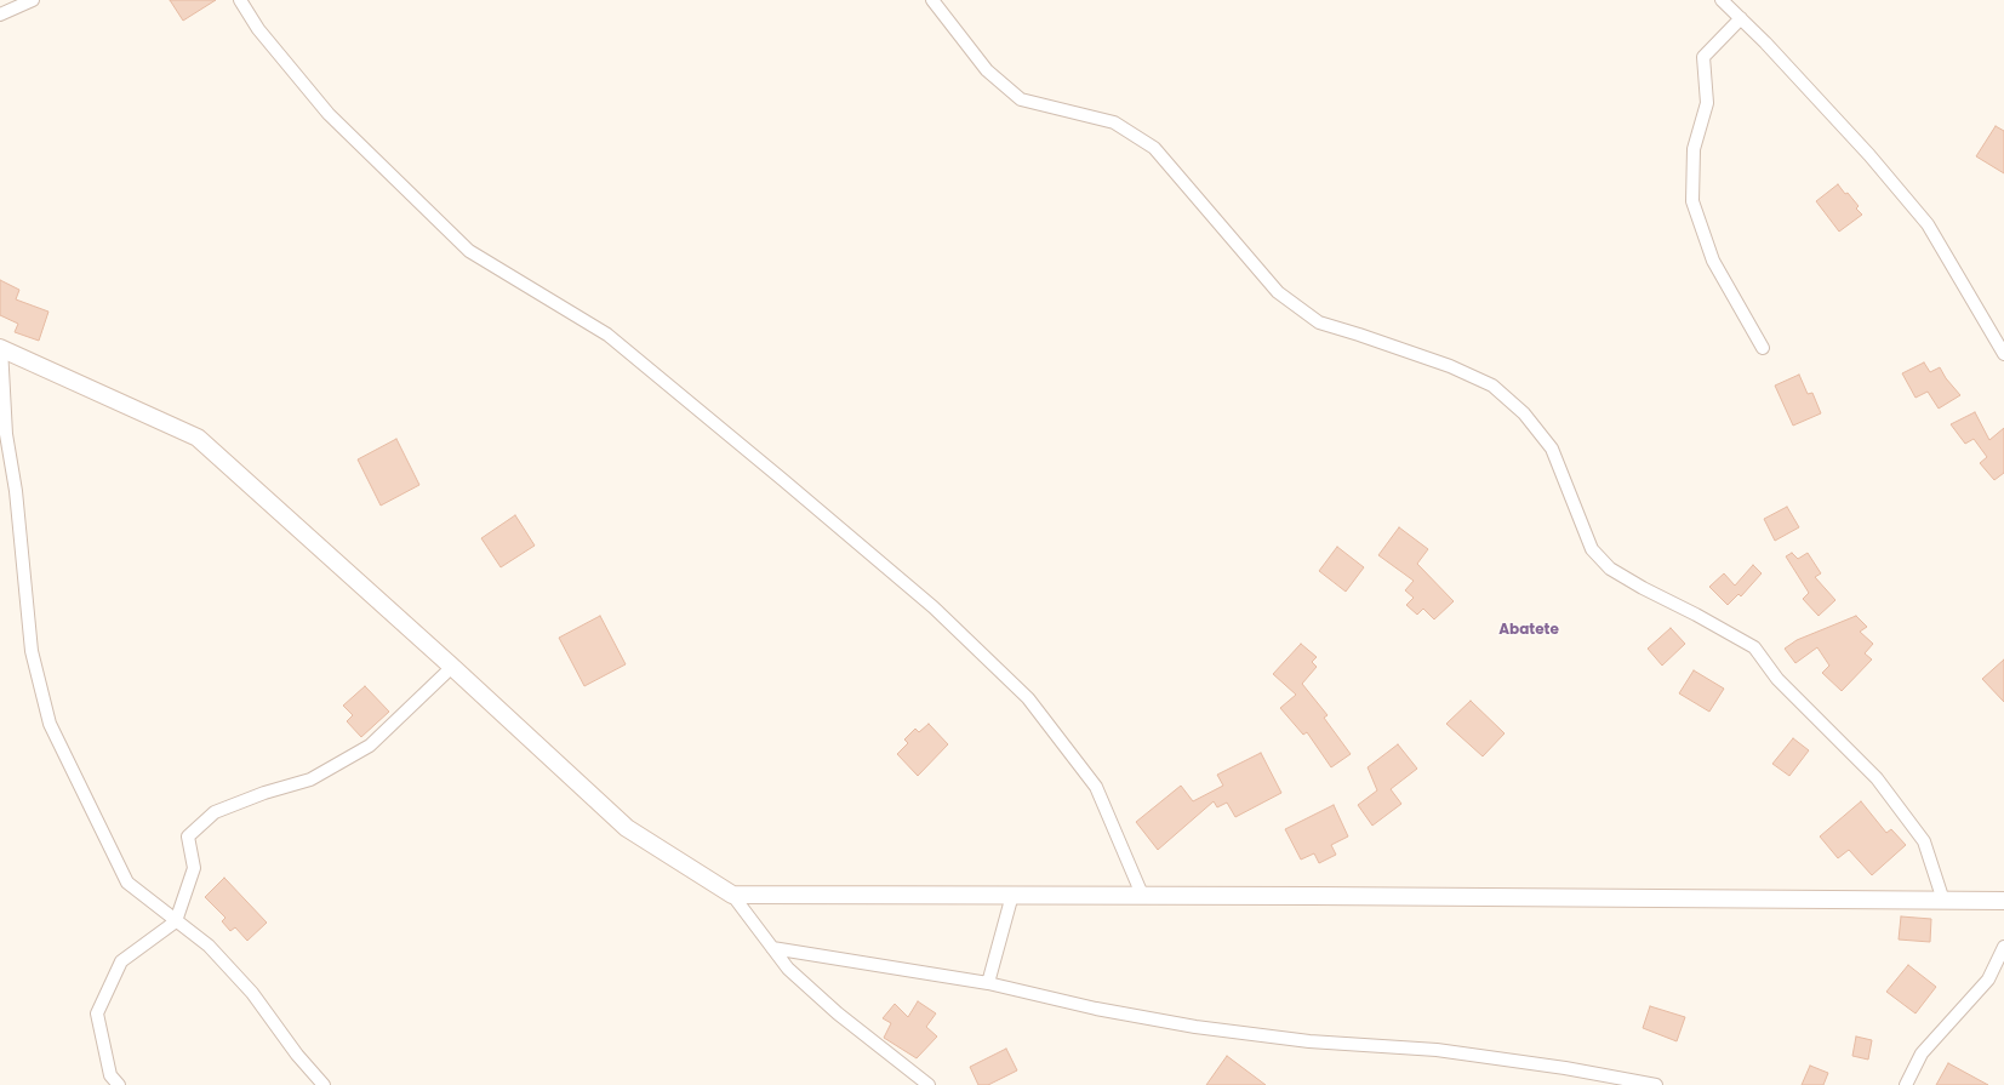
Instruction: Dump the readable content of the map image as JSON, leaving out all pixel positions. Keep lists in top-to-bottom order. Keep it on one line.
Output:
{"districts":["Abatete"]}
